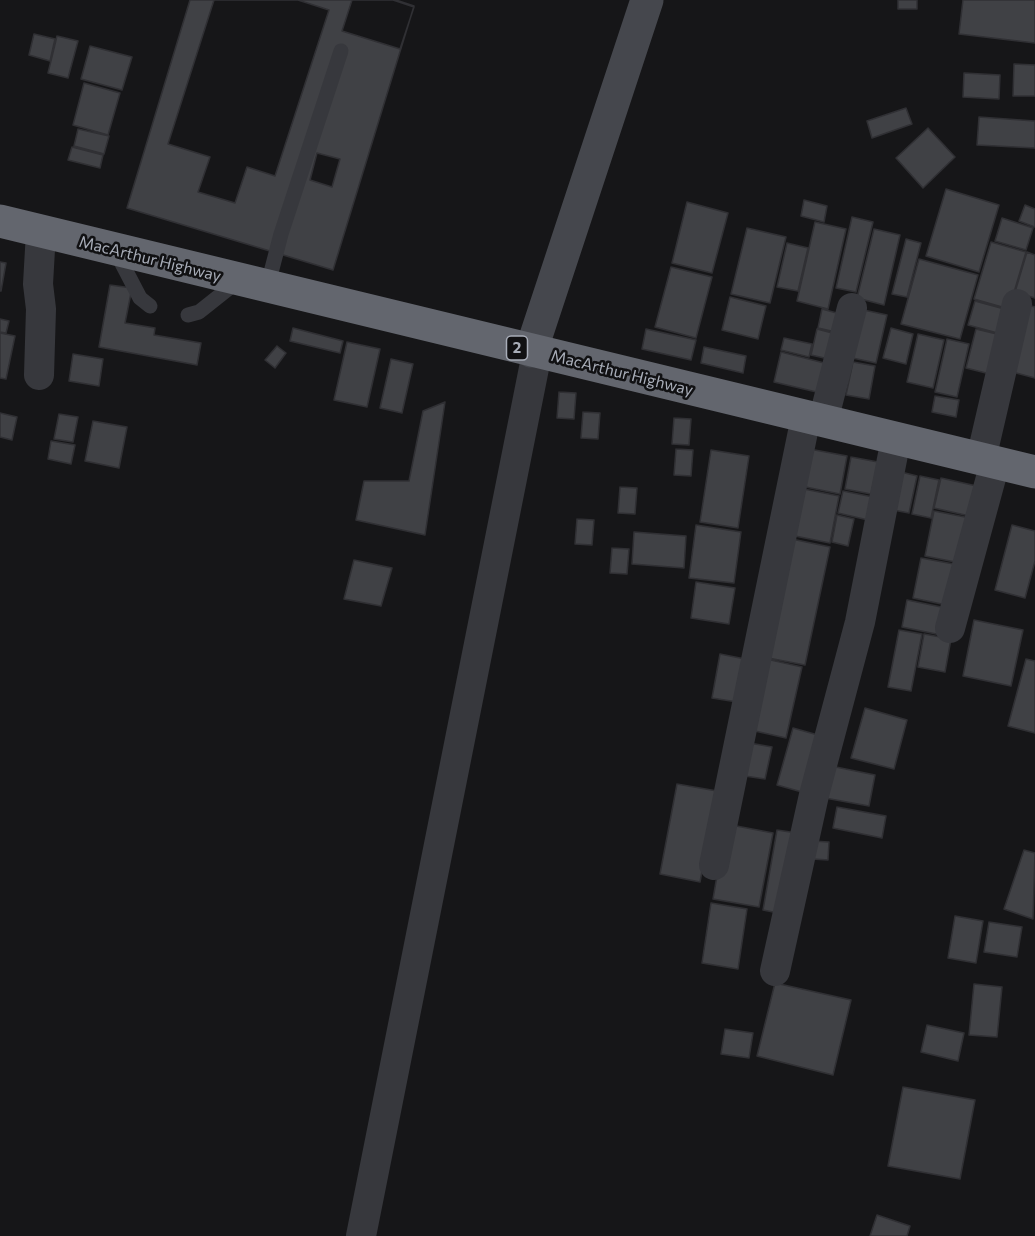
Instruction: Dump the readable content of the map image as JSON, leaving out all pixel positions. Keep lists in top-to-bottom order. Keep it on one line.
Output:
{"streets":{"highway":["MacArthur Highway","2"]}}
